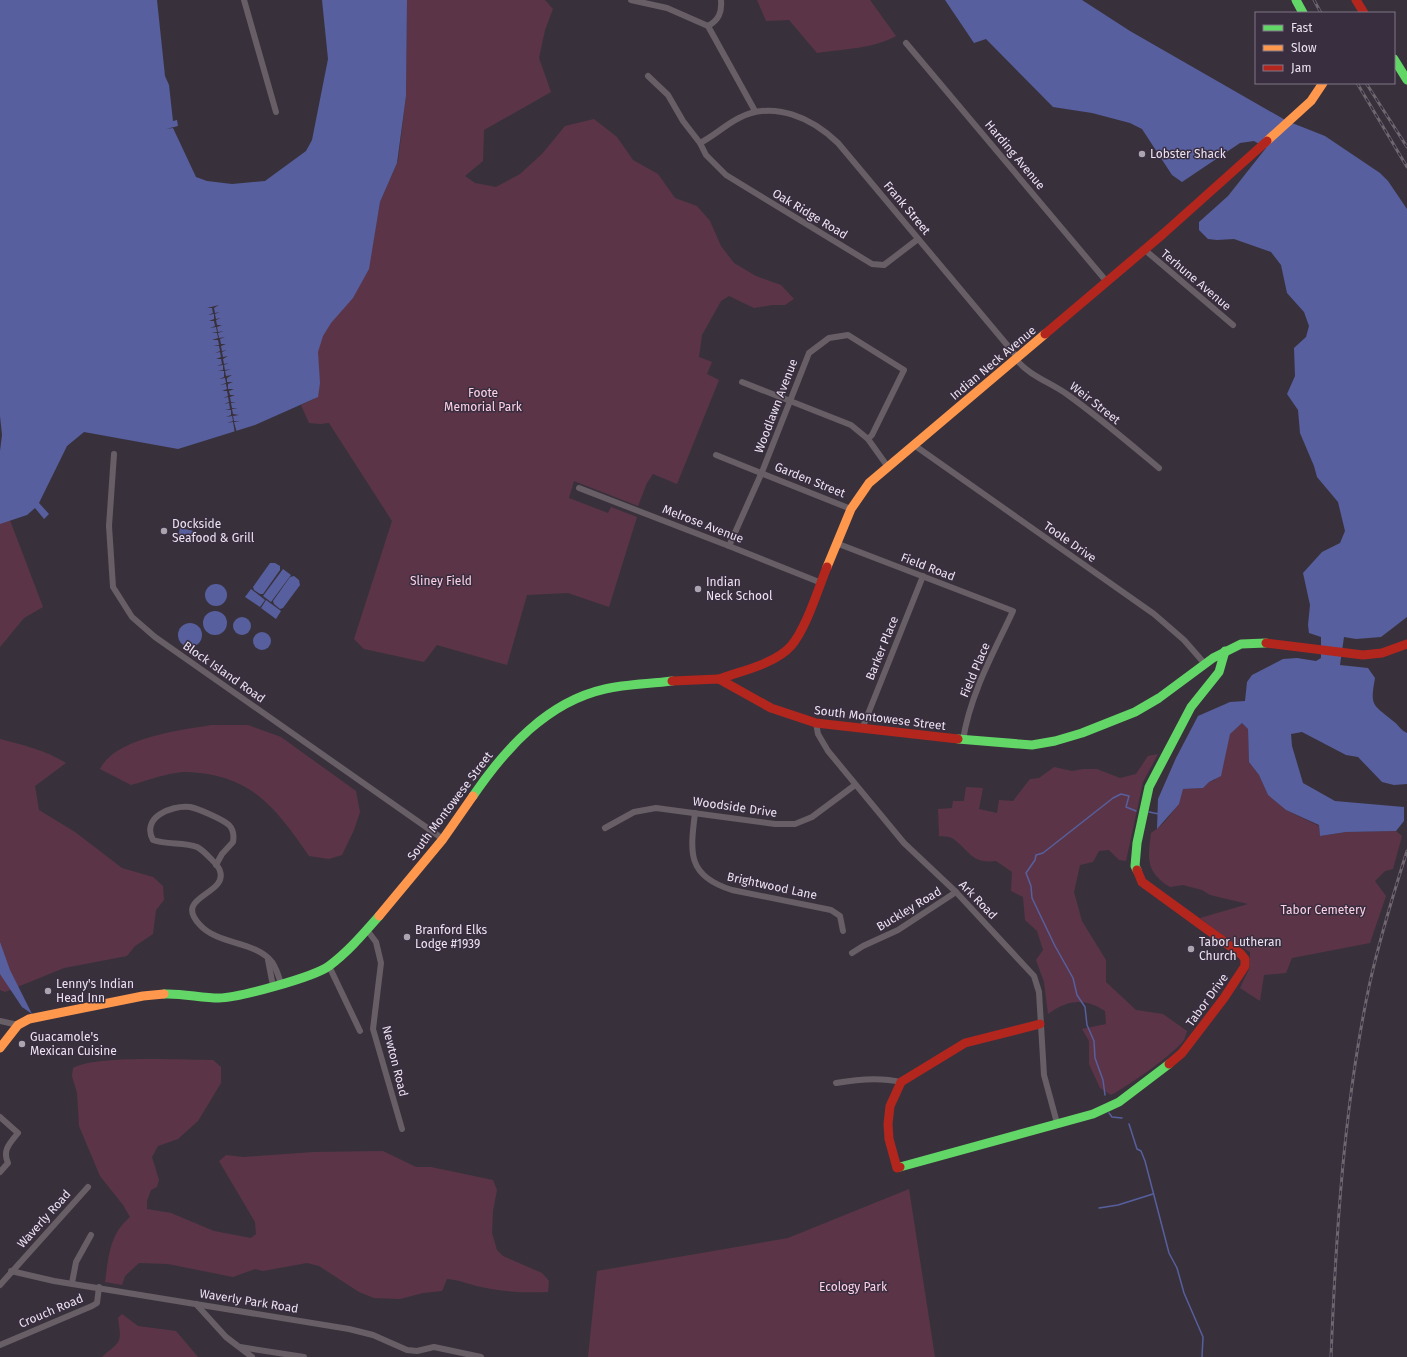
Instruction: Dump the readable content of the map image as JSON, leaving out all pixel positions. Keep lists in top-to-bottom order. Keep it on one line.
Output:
{"streets":{"street":["Harding Avenue","Frank Street","Oak Ridge Road","Terhune Avenue","Indian Neck Avenue","Weir Street","Woodlawn Avenue","Garden Street","Melrose Avenue","Toole Drive","Field Road","Barker Place","Field Place","Block Island Road","South Montowese Street","Woodside Drive","Brightwood Lane","Ark Road","Buckley Road","Tabor Drive","Newton Road","Waverly Road","Waverly Park Road","Crouch Road"]},"crossings":[["Harding Avenue","Indian Neck Avenue"],["Frank Street","Oak Ridge Road"],["Frank Street","Indian Neck Avenue"],["Frank Street","Weir Street"],["Terhune Avenue","Indian Neck Avenue"],["Indian Neck Avenue","Weir Street"],["Indian Neck Avenue","Garden Street"],["Indian Neck Avenue","Melrose Avenue"],["Indian Neck Avenue","Toole Drive"],["Indian Neck Avenue","Field Road"],["Indian Neck Avenue","South Montowese Street"],["Woodlawn Avenue","Garden Street"],["Woodlawn Avenue","Melrose Avenue"],["Toole Drive","South Montowese Street"],["Field Road","Barker Place"],["Field Road","Field Place"],["Barker Place","South Montowese Street"],["Field Place","South Montowese Street"],["Block Island Road","South Montowese Street"],["South Montowese Street","Ark Road"],["South Montowese Street","Tabor Drive"],["South Montowese Street","Newton Road"],["Woodside Drive","Brightwood Lane"],["Woodside Drive","Ark Road"],["Ark Road","Buckley Road"],["Ark Road","Tabor Drive"],["Waverly Road","Waverly Park Road"],["Waverly Park Road","Crouch Road"]],"parks":["Foote Memorial Park","Sliney Field","Tabor Cemetery","Ecology Park"],"places":["Lobster Shack","Dockside Seafood & Grill","Indian Neck School","Branford Elks Lodge #1939","Tabor Lutheran Church","Lenny's Indian Head Inn","Guacamole's Mexican Cuisine"],"legend":["Fast","Slow","Jam"]}
